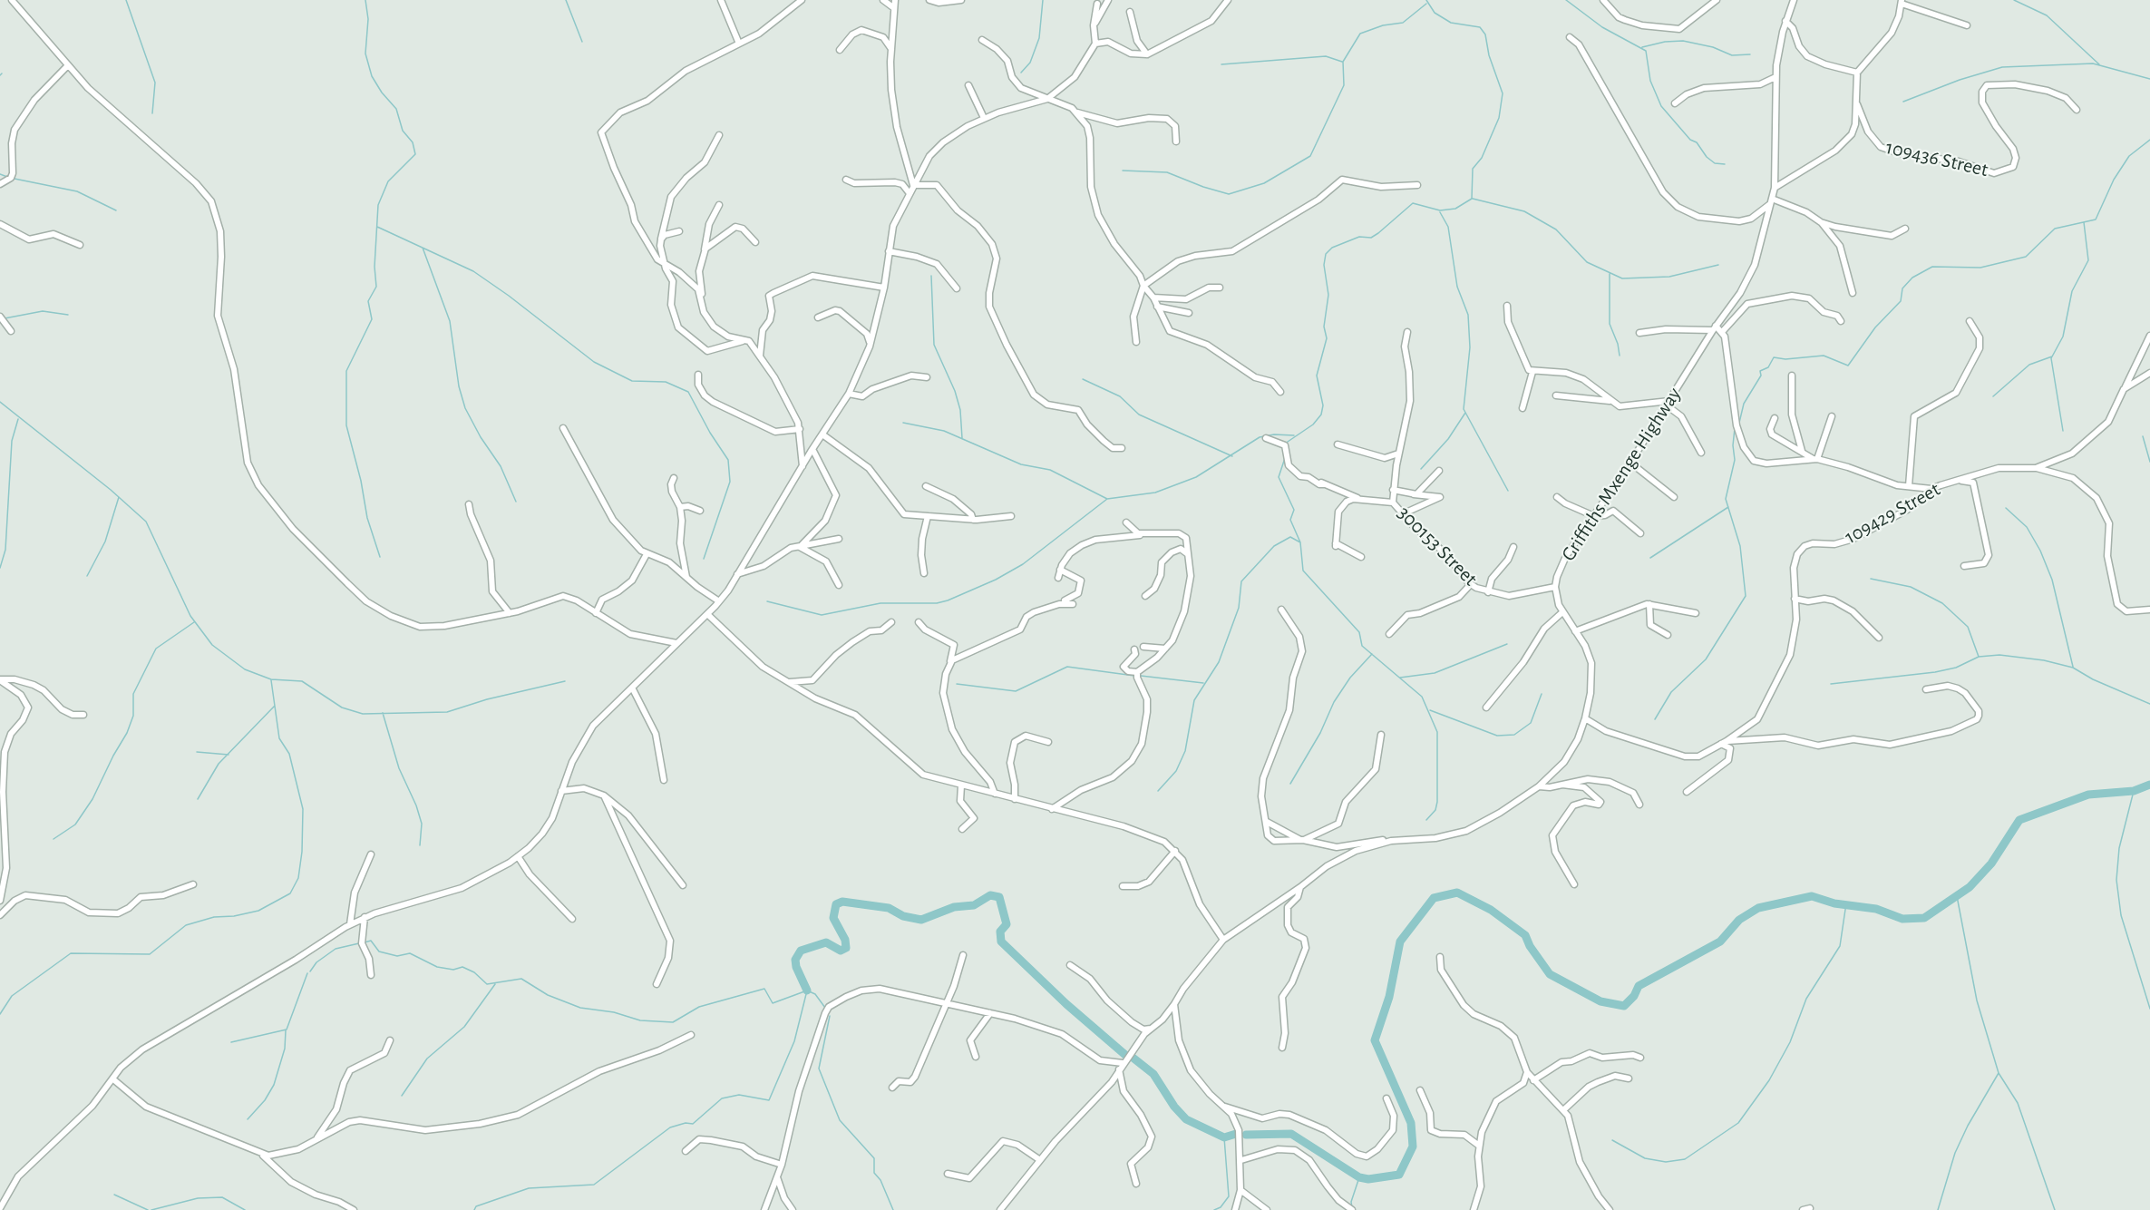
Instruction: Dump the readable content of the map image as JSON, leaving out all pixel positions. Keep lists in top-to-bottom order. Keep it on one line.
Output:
{"streets":{"street":["109436 Street","Griffiths Mxenge Highway","109429 Street","300153 Street"]},"crossings":[["Griffiths Mxenge Highway","109429 Street"],["Griffiths Mxenge Highway","300153 Street"]]}
